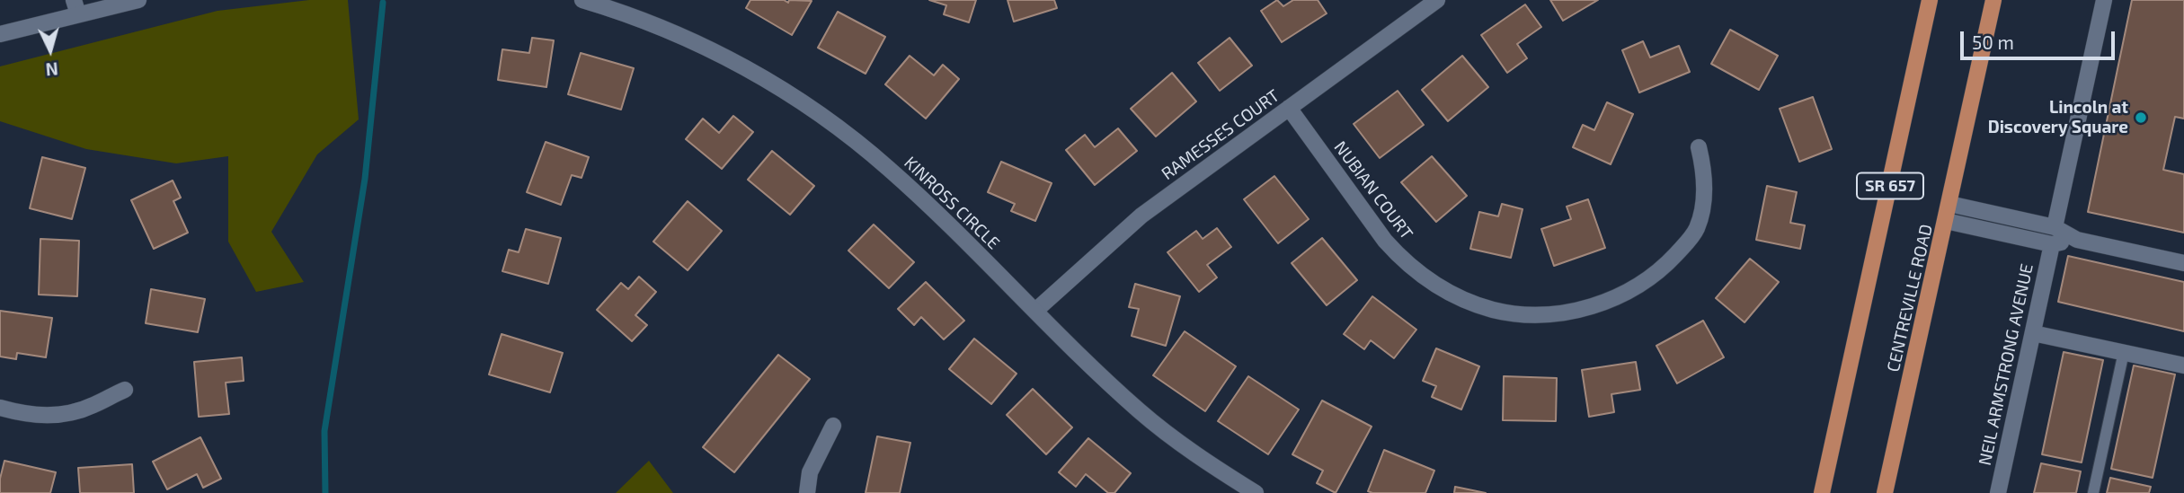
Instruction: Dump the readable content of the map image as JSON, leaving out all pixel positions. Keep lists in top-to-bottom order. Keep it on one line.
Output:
{"streets":{"main road":["SR 657","CENTREVILLE ROAD"],"street":["RAMESSES COURT","NUBIAN COURT","KINROSS CIRCLE","NEIL ARMSTRONG AVENUE"]},"crossings":[["RAMESSES COURT","NUBIAN COURT"],["RAMESSES COURT","KINROSS CIRCLE"]],"places":["Lincoln at Discovery Square"],"scale_bar":"50 m","north":"bottom"}
